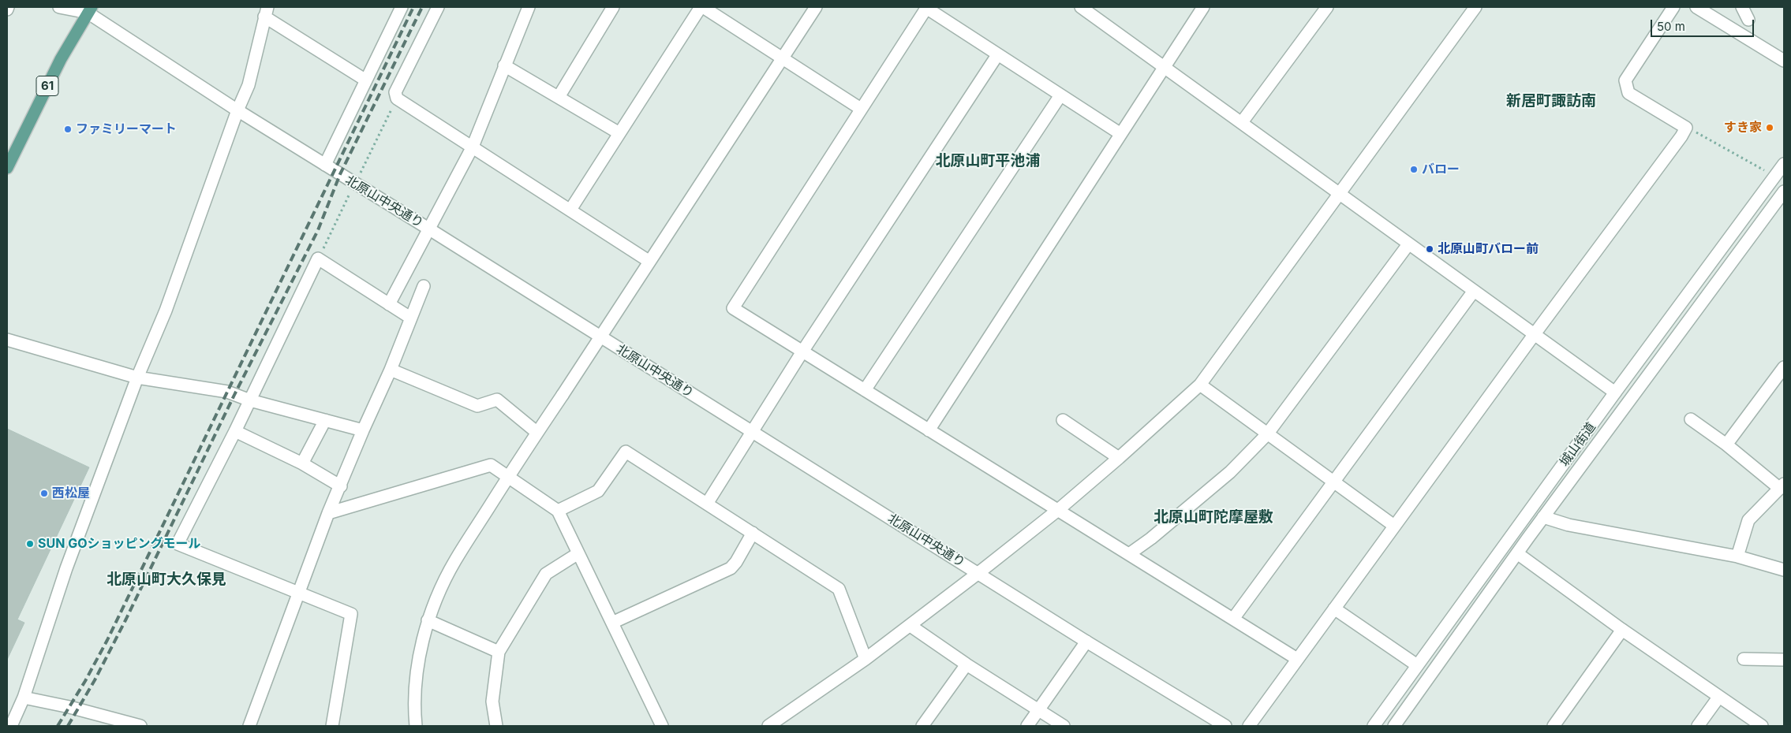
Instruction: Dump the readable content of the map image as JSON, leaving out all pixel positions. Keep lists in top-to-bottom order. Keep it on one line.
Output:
{"streets":{"main road":["61"],"street":["北原山中央通り","城山街道"]},"crossings":[["61","北原山中央通り"]],"districts":["新居町諏訪南","北原山町平池浦","北原山町陀摩屋敷","北原山町大久保見"],"places":["すき家","ファミリーマート","バロー","北原山町バロー前","西松屋","SUN GOショッピングモール"],"scale_bar":"50 m"}
